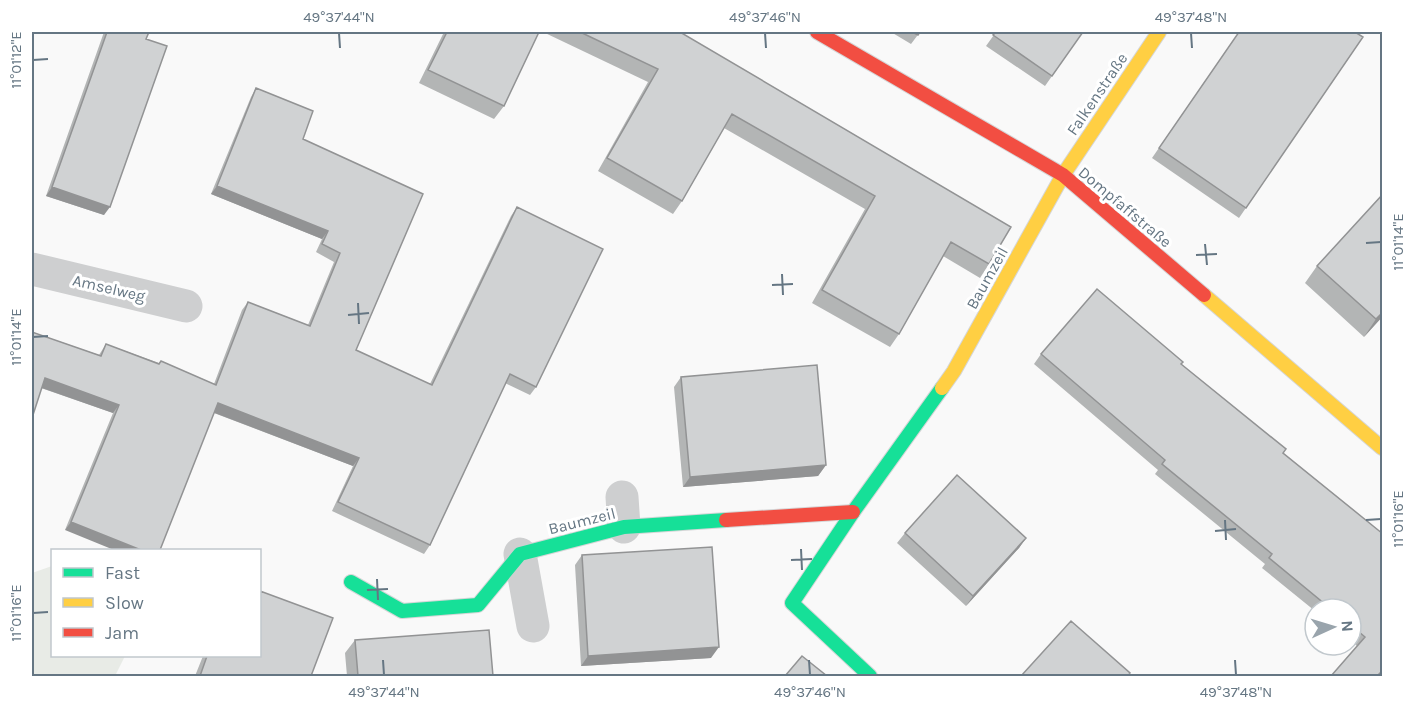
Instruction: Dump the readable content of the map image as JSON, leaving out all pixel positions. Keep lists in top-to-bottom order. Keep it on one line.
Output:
{"streets":{"street":["Falkenstraße","Dompfaffstraße","Baumzeil","Amselweg"]},"crossings":[["Falkenstraße","Dompfaffstraße"],["Falkenstraße","Baumzeil"],["Dompfaffstraße","Baumzeil"]],"legend":["Fast","Slow","Jam"],"north":"right","coordinates":["49°37'44\"N","49°37'46\"N","49°37'48\"N","11°01'12\"E","11°01'14\"E","11°01'16\"E"]}
